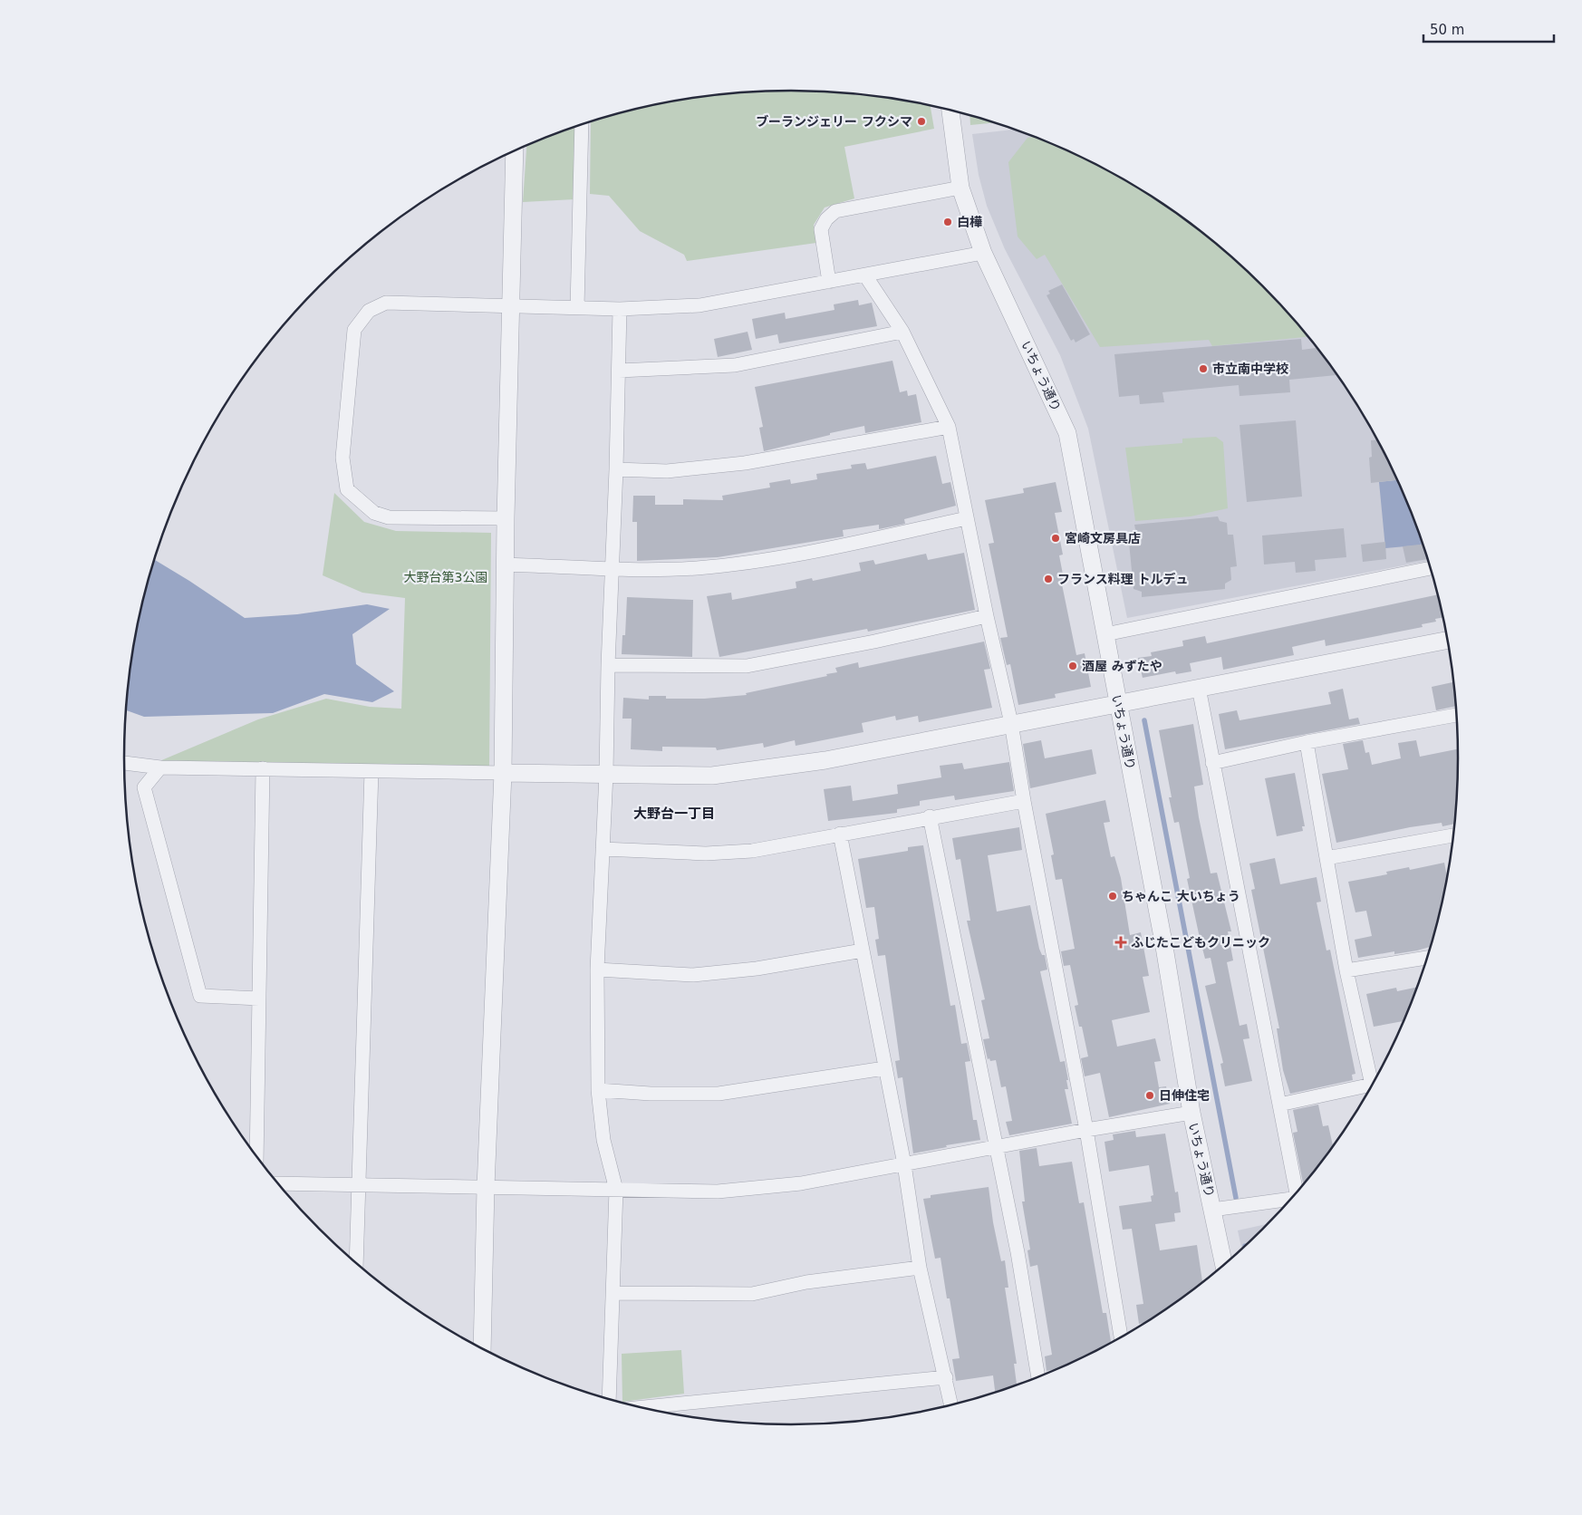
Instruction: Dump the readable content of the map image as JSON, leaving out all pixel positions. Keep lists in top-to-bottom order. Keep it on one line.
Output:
{"streets":{"street":["いちょう通り"]},"districts":["大野台一丁目"],"parks":["大野台第3公園"],"places":{"other":["ブーランジェリー フクシマ","白樺","市立南中学校","宮崎文房具店","フランス料理 トルデュ","酒屋 みずたや","ちゃんこ 大いちょう","日伸住宅"],"health":["ふじたこどもクリニック"]},"scale_bar":"50 m"}
